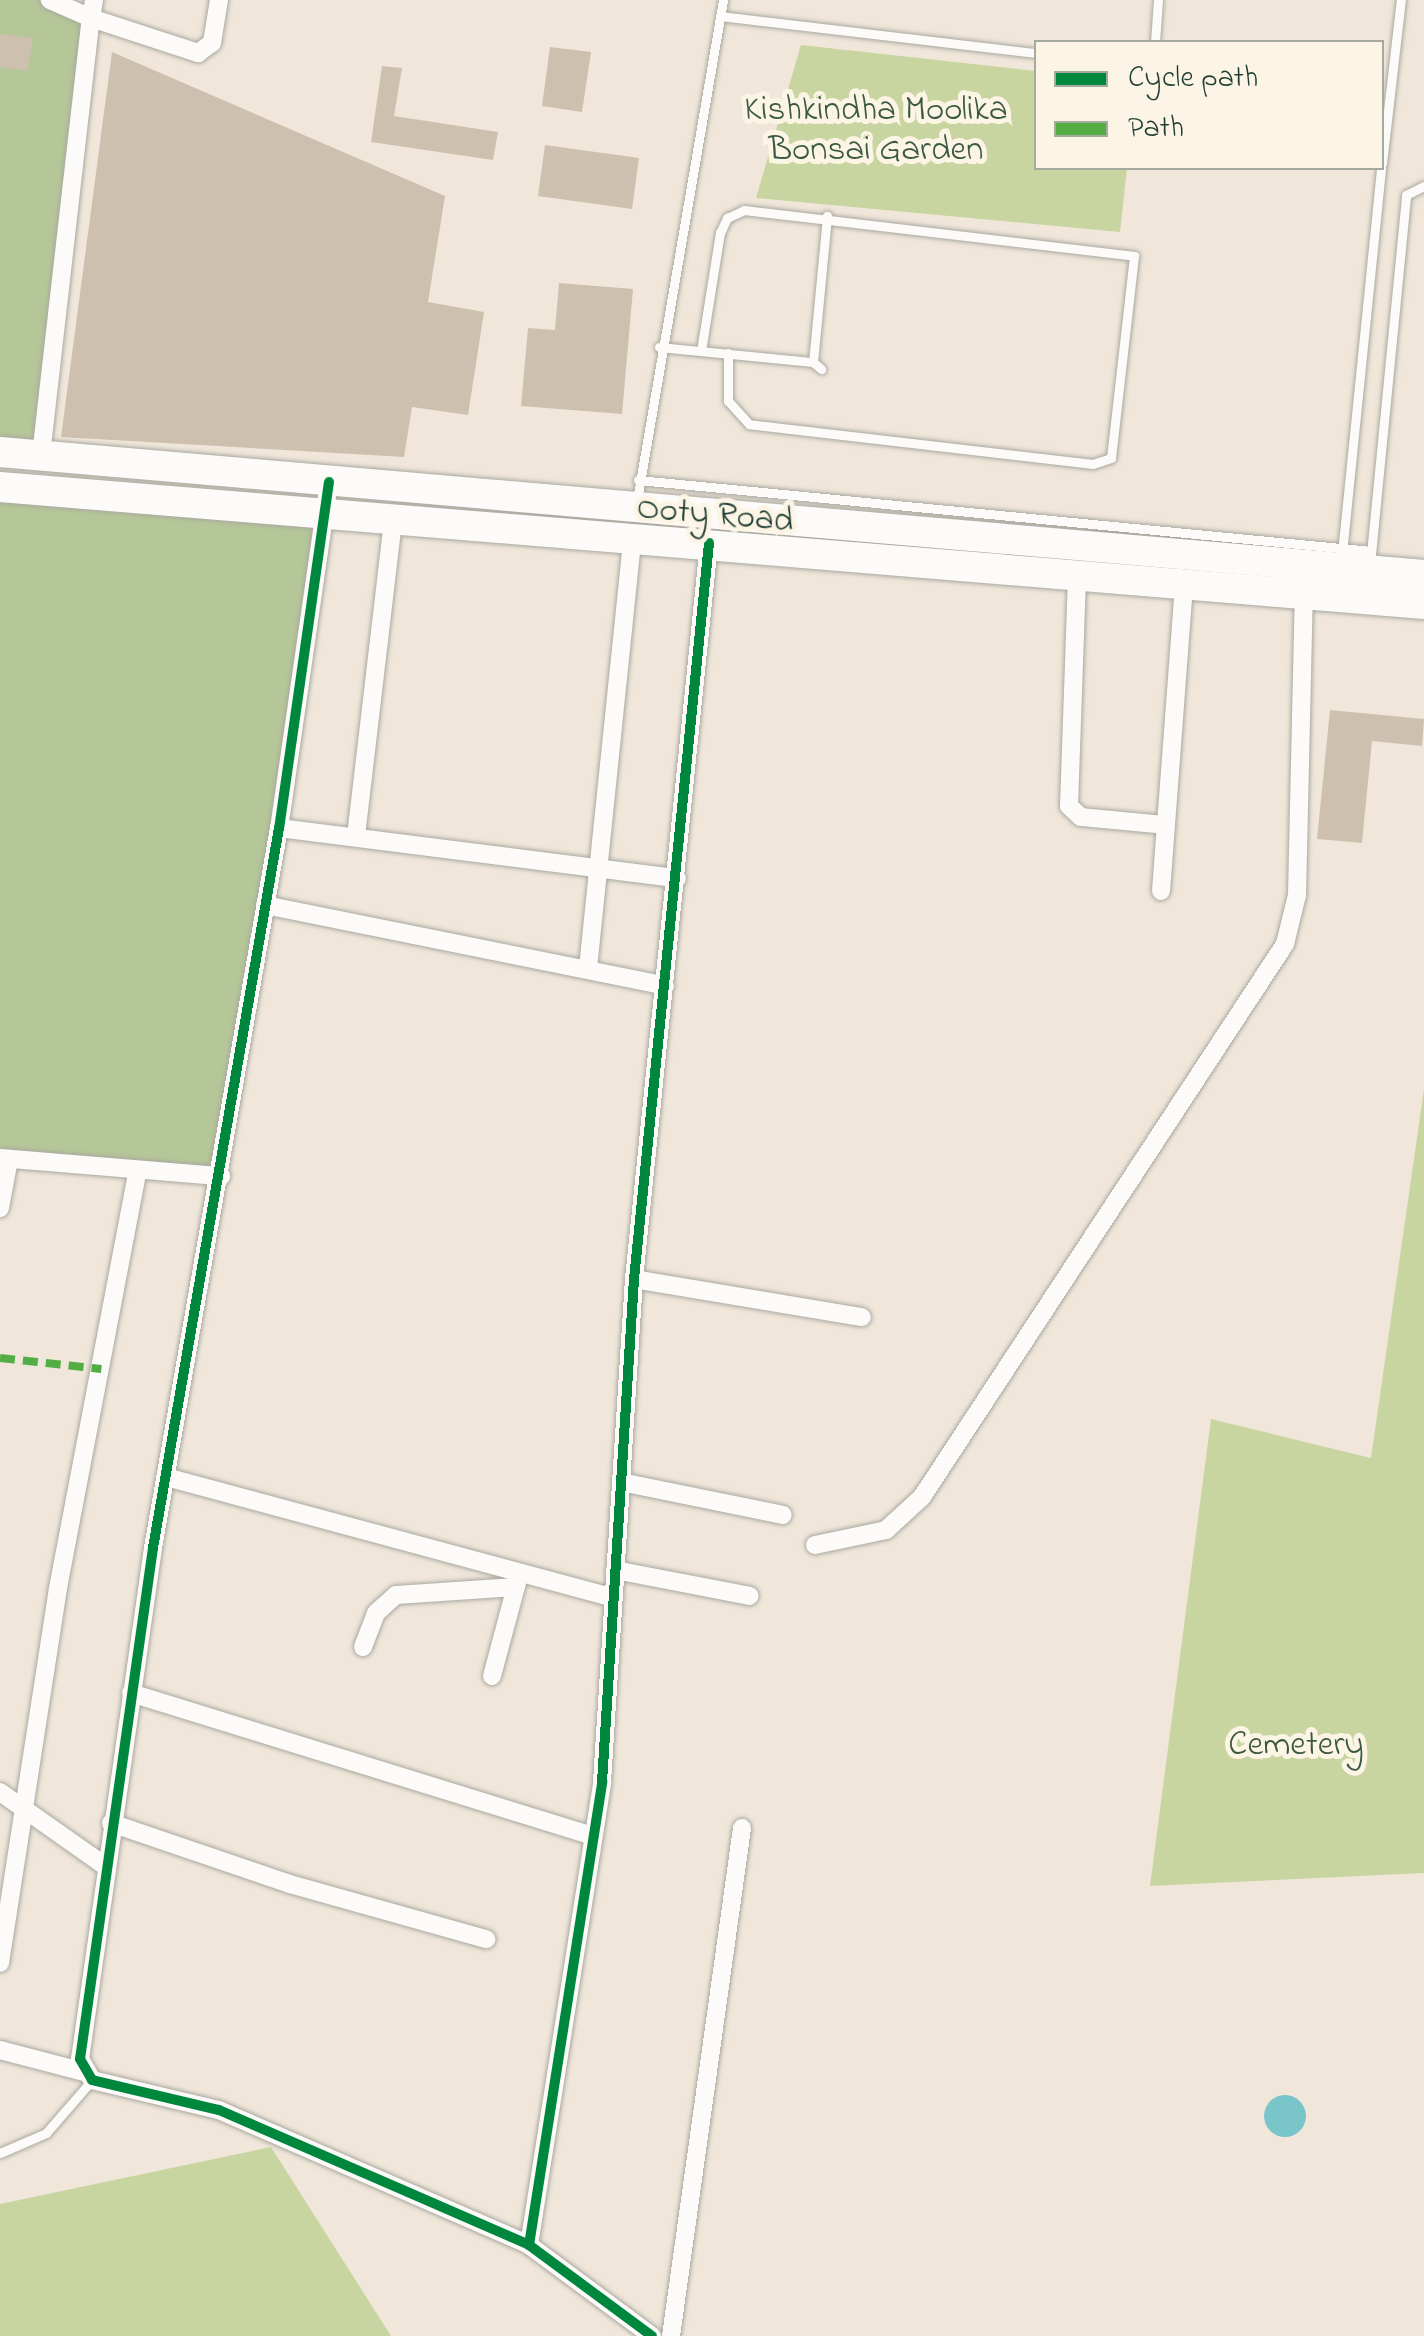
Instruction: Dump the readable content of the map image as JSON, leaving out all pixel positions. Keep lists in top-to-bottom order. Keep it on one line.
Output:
{"streets":{"main road":["Ooty Road"]},"parks":["Kishkindha Moolika Bonsai Garden","Cemetery"],"legend":["Cycle path","Path"]}
